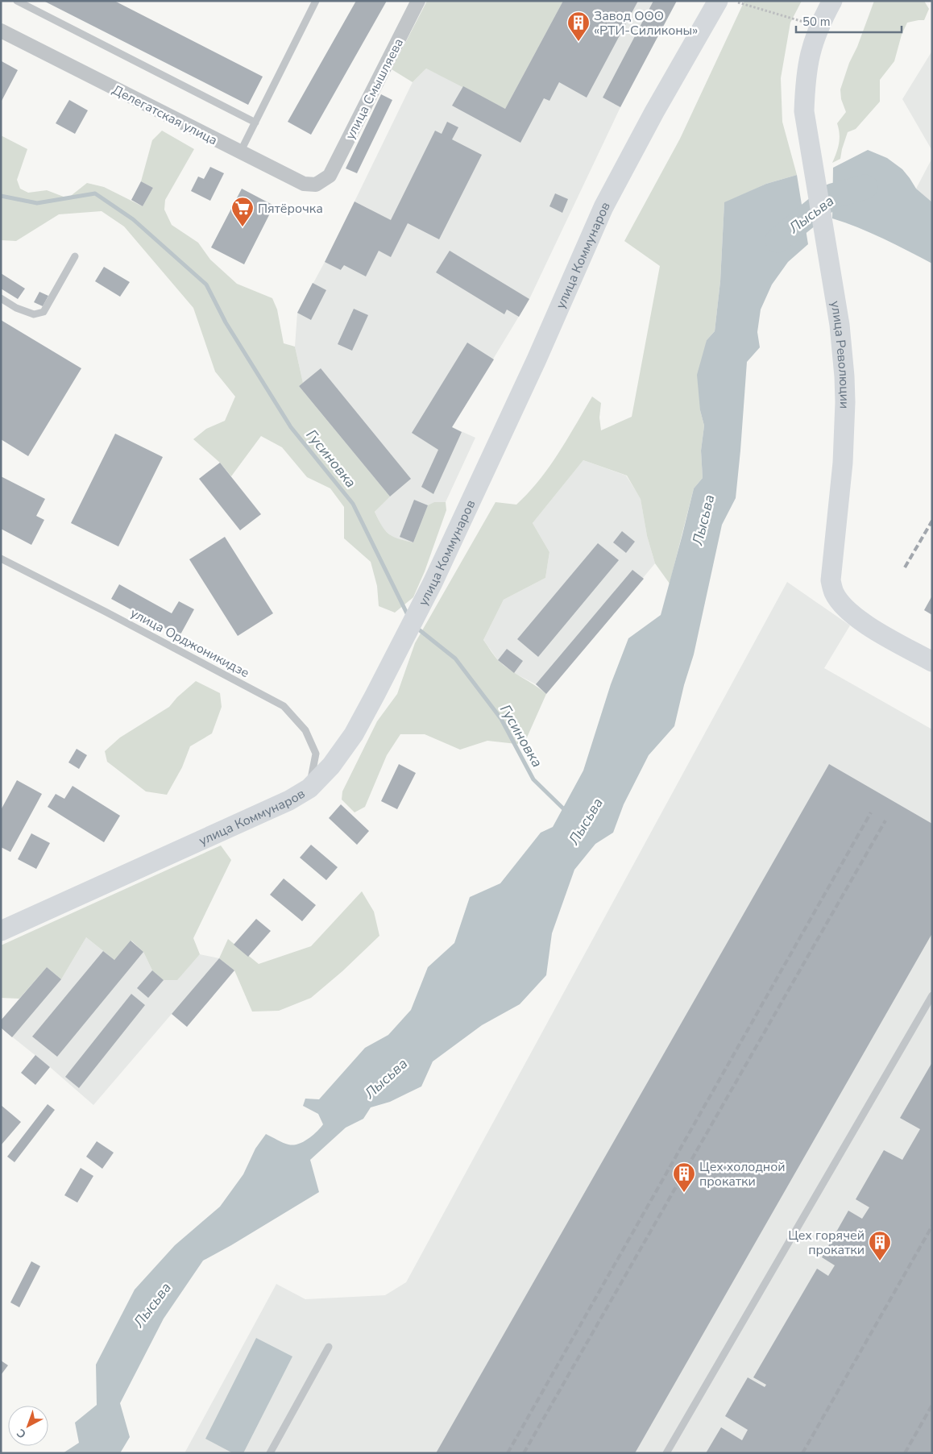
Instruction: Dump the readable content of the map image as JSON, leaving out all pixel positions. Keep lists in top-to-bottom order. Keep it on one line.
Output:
{"streets":{"main road":["улица Коммунаров","улица Революции"],"street":["улица Смышляева","Делегатская улица"],"lane":["улица Орджоникидзе"]},"crossings":[["улица Смышляева","Делегатская улица"],["улица Коммунаров","улица Орджоникидзе"]],"water":["Лысьва","Гусиновка"],"places":{"building":["Завод ООО «РТИ-Силиконы»","Цех холодной прокатки","Цех горячей прокатки"],"supermarket":["Пятёрочка"]},"scale_bar":"50 m","north":"bottom left"}
